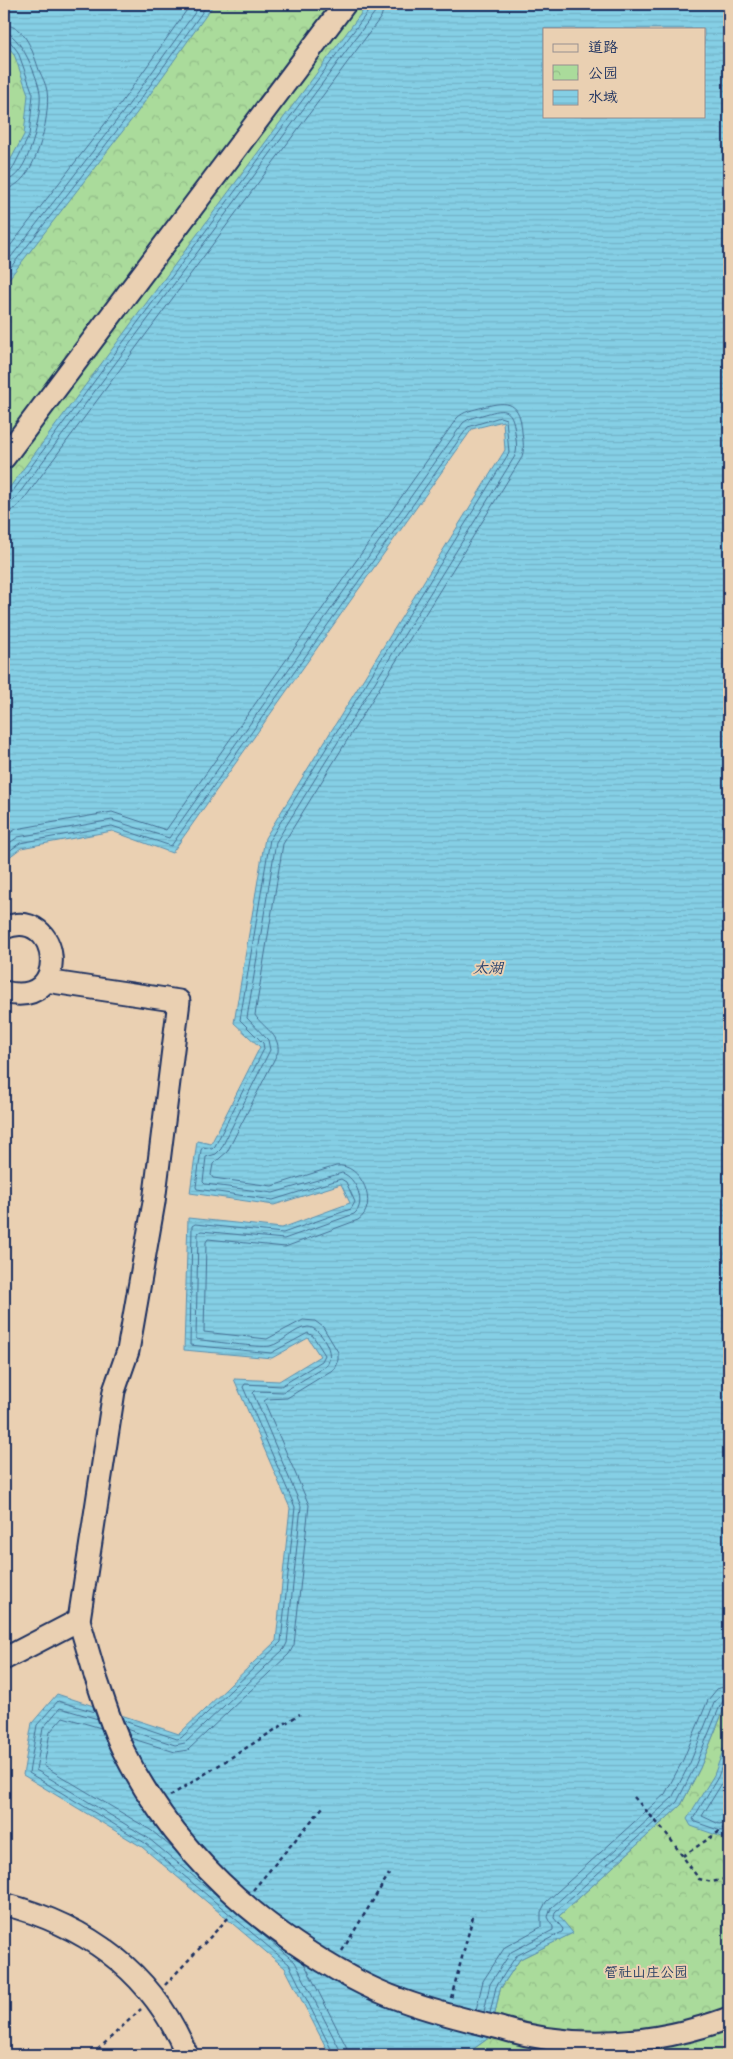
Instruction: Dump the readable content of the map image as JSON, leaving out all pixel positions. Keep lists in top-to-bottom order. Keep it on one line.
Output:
{"water":["太湖"],"parks":["管社山庄公园"],"legend":["道路","公园","水域"]}
